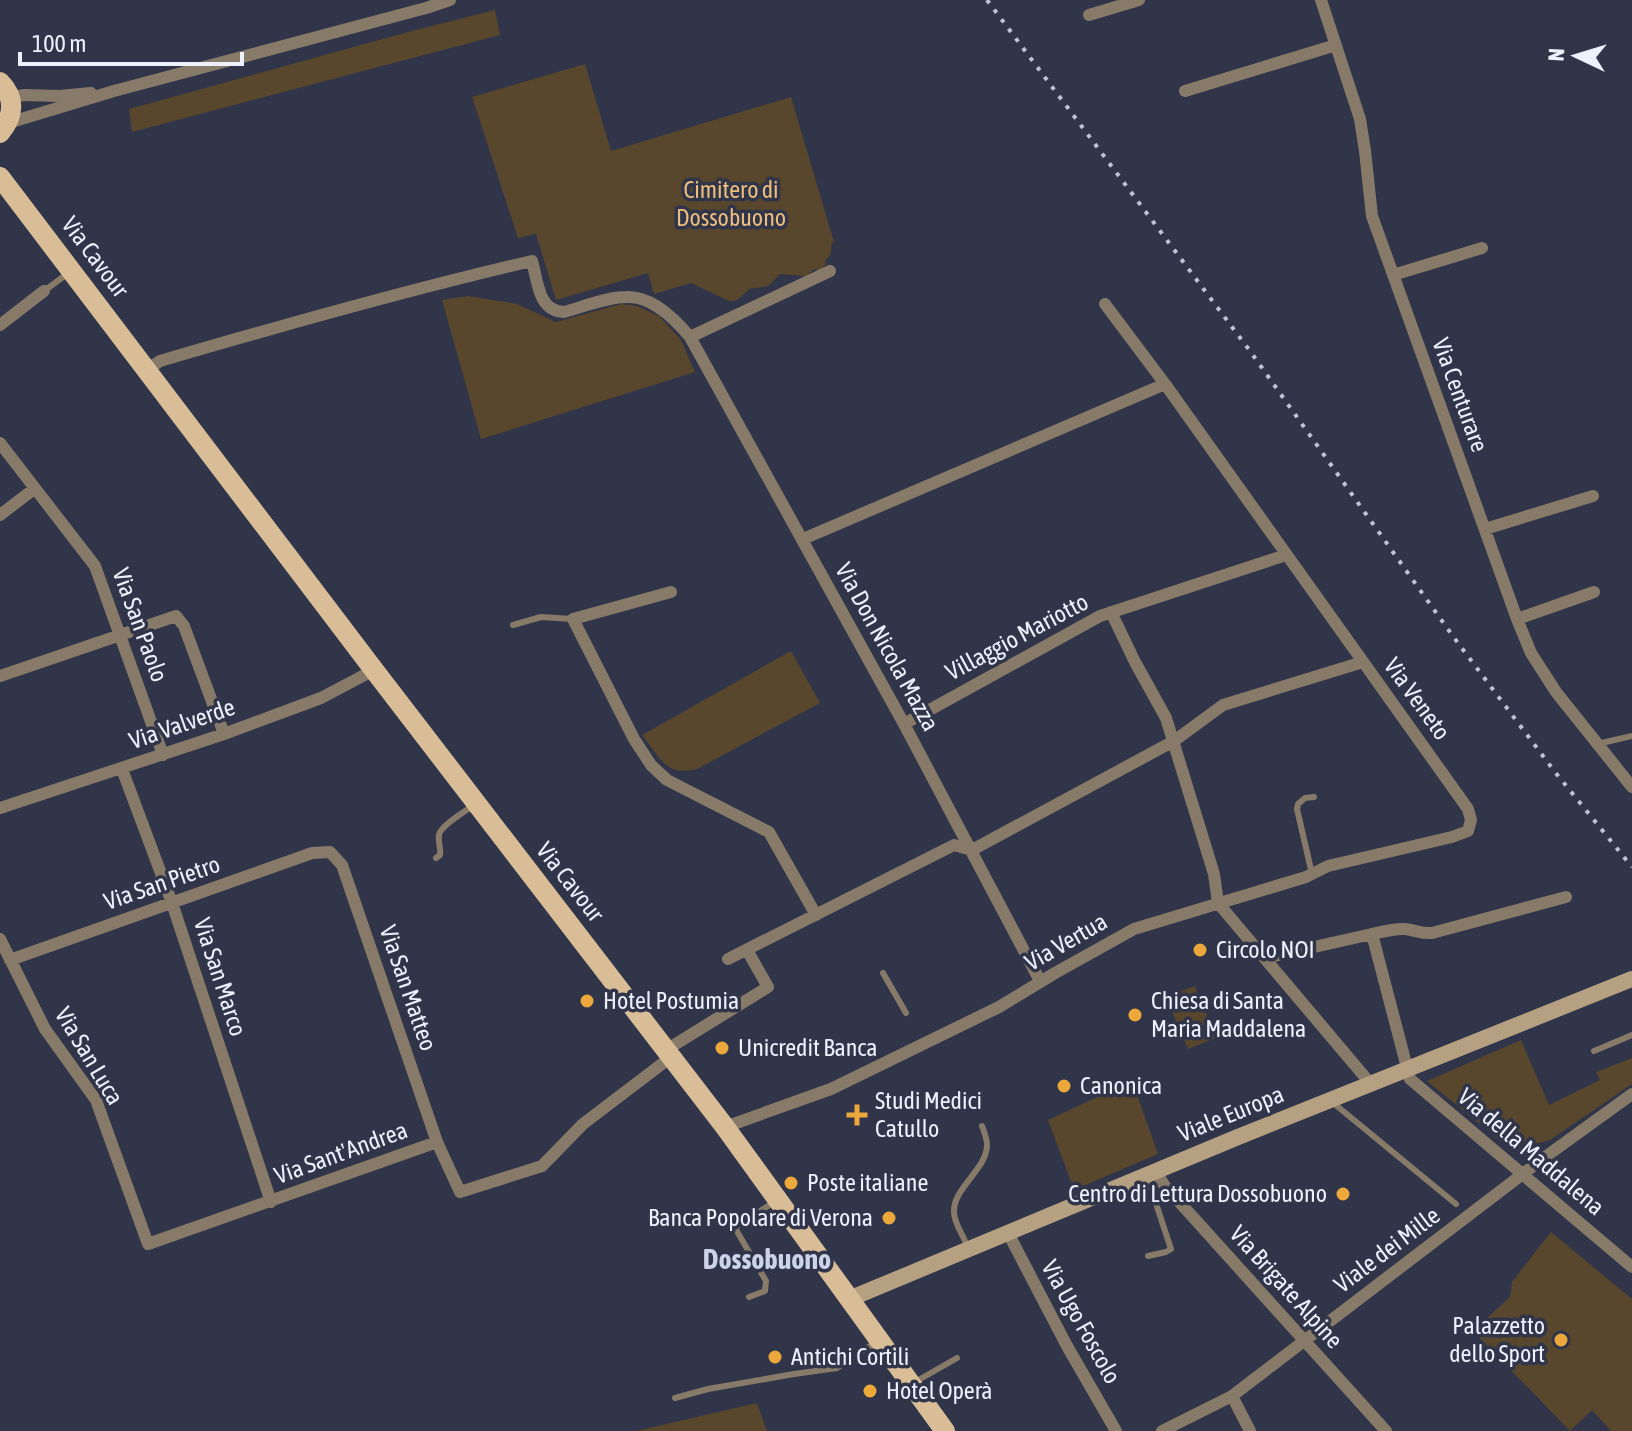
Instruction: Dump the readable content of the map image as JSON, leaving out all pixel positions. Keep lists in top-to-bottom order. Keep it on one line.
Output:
{"streets":{"main road":["Via Cavour"],"street":["Via Centurare","Via San Paolo","Villaggio Mariotto","Via Don Nicola Mazza","Via Veneto","Via Valverde","Via San Pietro","Via Vertua","Via San Marco","Via San Matteo","Via San Luca","Viale Europa","Via della Maddalena","Via Sant'Andrea","Viale dei Mille","Via Brigate Alpine","Via Ugo Foscolo"]},"crossings":[["Via Cavour","Via Don Nicola Mazza"],["Via Cavour","Via Valverde"],["Via Cavour","Via Vertua"],["Via Cavour","Viale Europa"],["Via Cavour","Via Sant'Andrea"],["Via San Paolo","Via Valverde"],["Villaggio Mariotto","Via Don Nicola Mazza"],["Villaggio Mariotto","Via Veneto"],["Villaggio Mariotto","Via Vertua"],["Via Don Nicola Mazza","Via Vertua"],["Via Veneto","Via Vertua"],["Via Valverde","Via San Marco"],["Via San Pietro","Via San Marco"],["Via San Pietro","Via San Matteo"],["Via San Pietro","Via San Luca"],["Via San Marco","Via Sant'Andrea"],["Via San Matteo","Via Sant'Andrea"],["Via San Luca","Via Sant'Andrea"],["Viale Europa","Via della Maddalena"],["Viale Europa","Via Brigate Alpine"],["Viale Europa","Via Ugo Foscolo"],["Via della Maddalena","Viale dei Mille"],["Viale dei Mille","Via Brigate Alpine"]],"districts":["Dossobuono"],"parks":["Cimitero di Dossobuono"],"places":{"other":["Circolo NOI","Hotel Postumia","Chiesa di Santa Maria Maddalena","Unicredit Banca","Canonica","Poste italiane","Centro di Lettura Dossobuono","Banca Popolare di Verona","Palazzetto dello Sport","Antichi Cortili","Hotel Operà"],"health":["Studi Medici Catullo"]},"scale_bar":"100 m","north":"left"}
